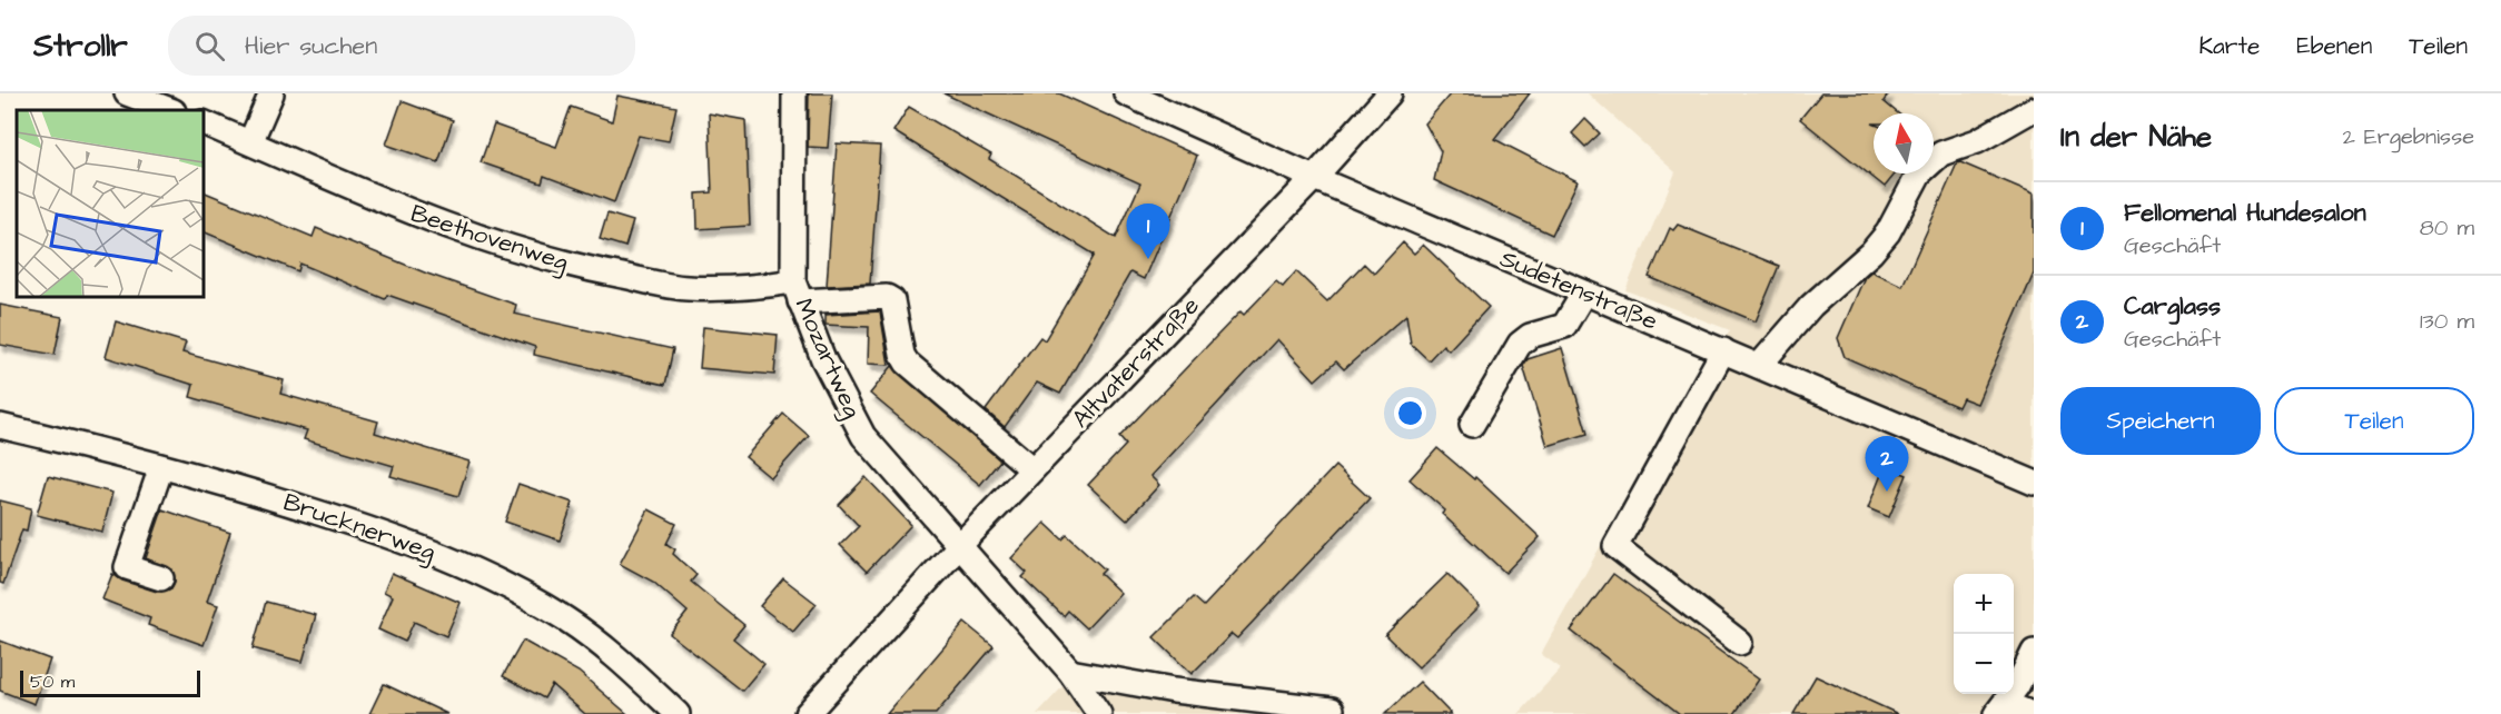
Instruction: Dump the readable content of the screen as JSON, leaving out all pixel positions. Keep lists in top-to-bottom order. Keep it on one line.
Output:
{"streets":{"street":["Beethovenweg","Sudetenstraße","Mozartweg","Altvaterstraße","Brucknerweg"]},"crossings":[["Beethovenweg","Mozartweg"],["Beethovenweg","Altvaterstraße"],["Sudetenstraße","Altvaterstraße"],["Mozartweg","Altvaterstraße"]],"scale_bar":"50 m","north":"top","page":{"header":"Strollr","search":"Hier suchen","nav":["Karte","Ebenen","Teilen"],"heading":["In der Nähe","2 Ergebnisse"],"list":[{"mark":"1","name":"Fellomenal Hundesalon","note":"Geschäft","value":"80 m"},{"mark":"2","name":"Carglass","note":"Geschäft","value":"130 m"}],"pins":["1","2"],"buttons":["Speichern","Teilen"],"map_buttons":["+","−"],"scale":"50 m"}}
